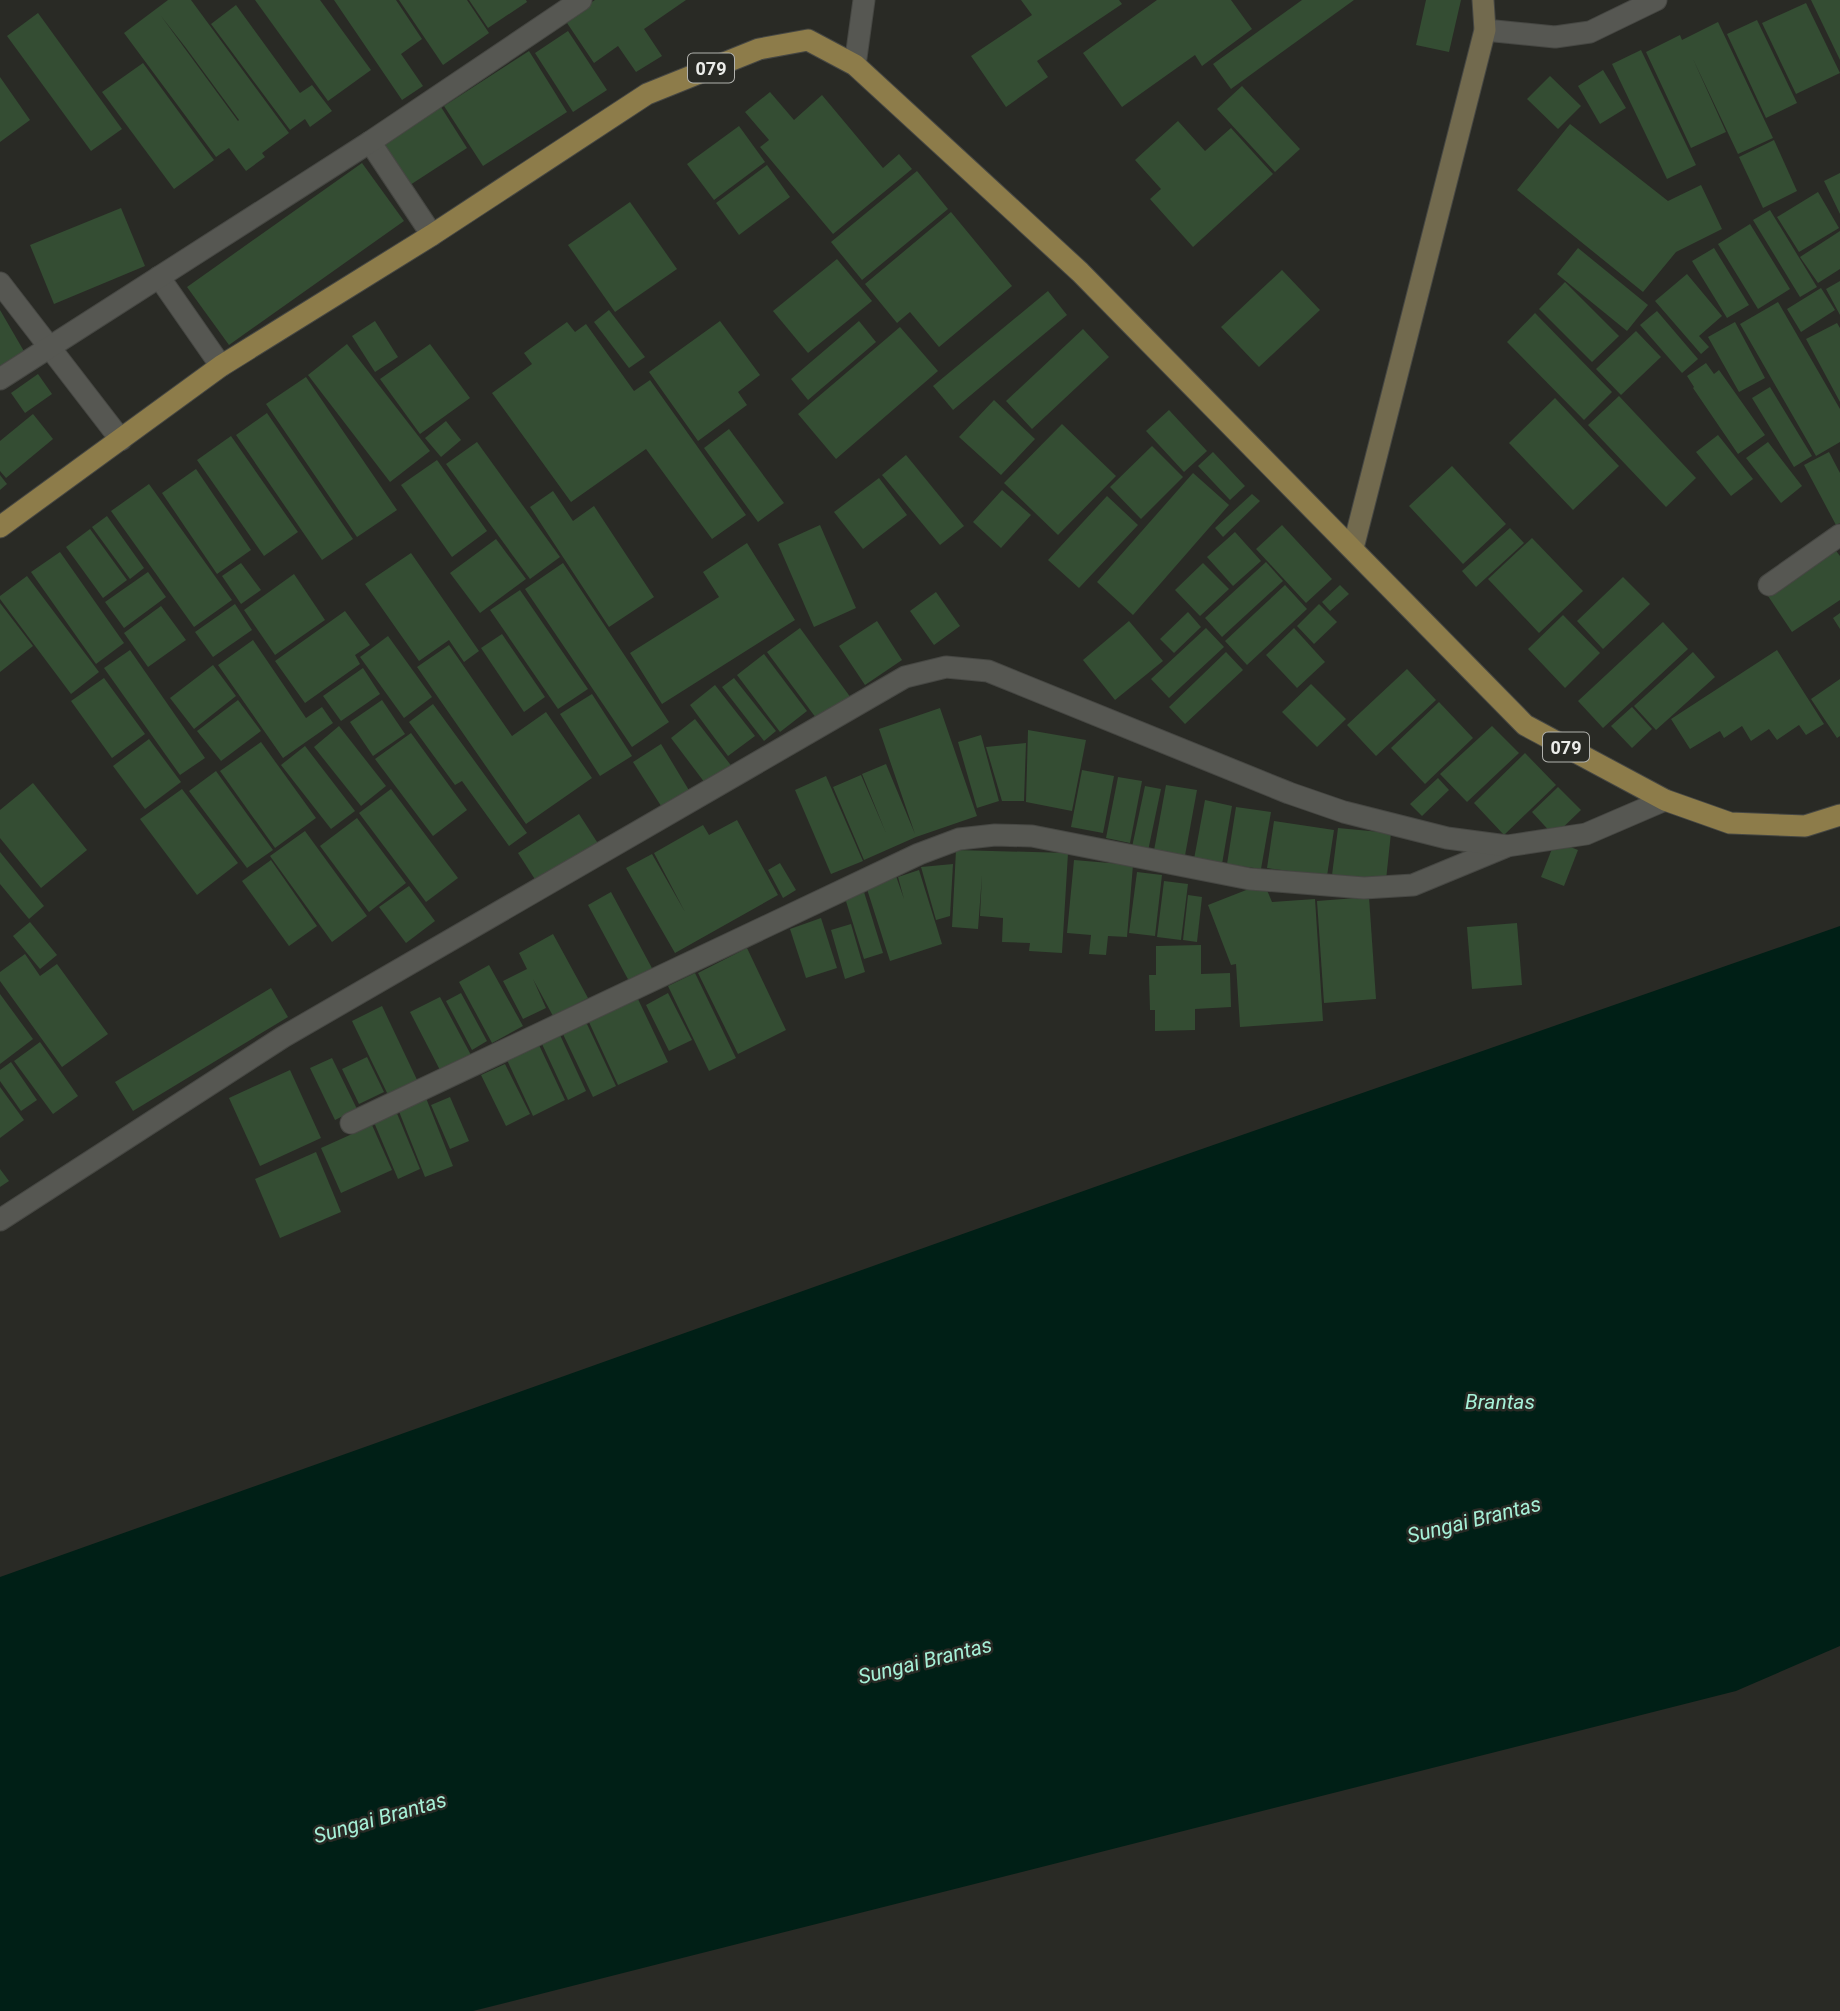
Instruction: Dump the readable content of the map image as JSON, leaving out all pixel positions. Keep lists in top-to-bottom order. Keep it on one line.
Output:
{"streets":{"main road":["079"]},"water":["Brantas","Sungai Brantas"]}
